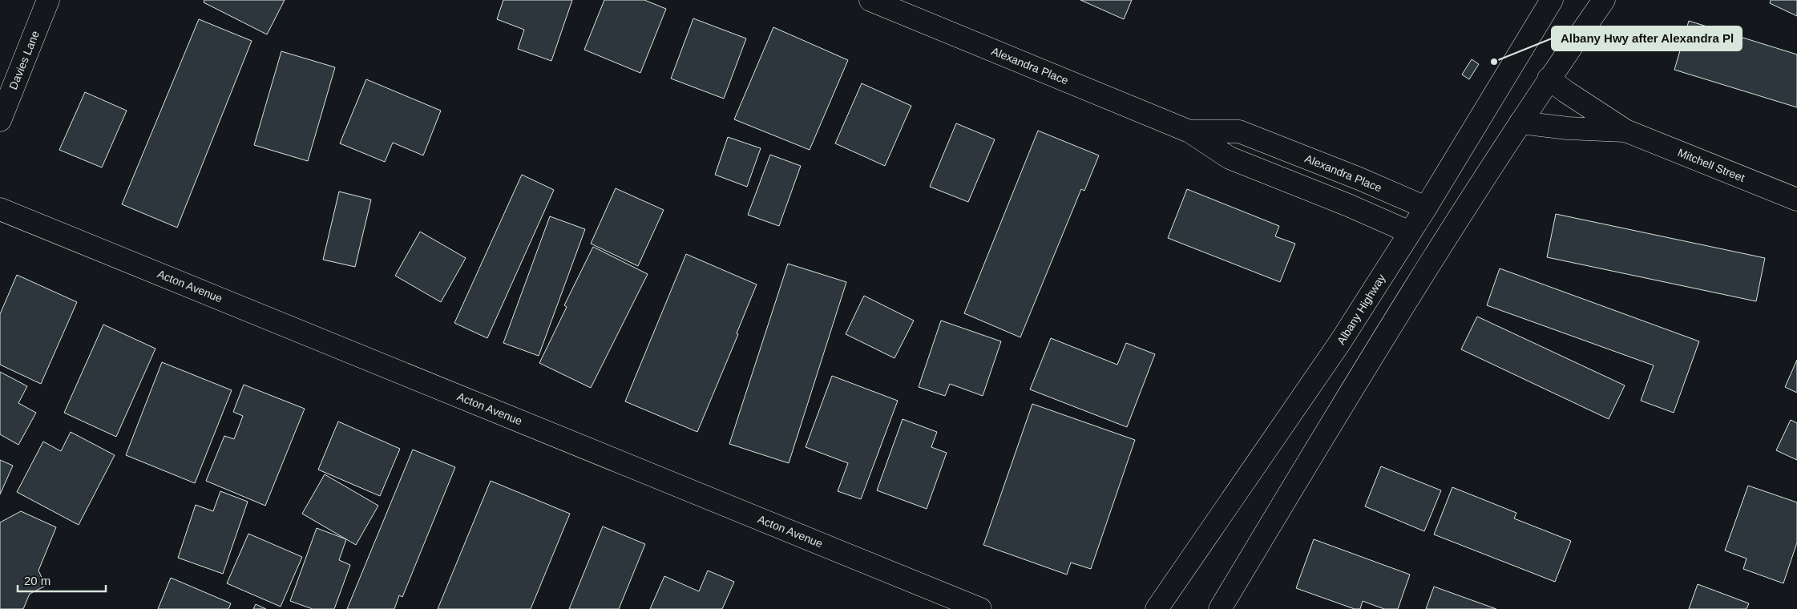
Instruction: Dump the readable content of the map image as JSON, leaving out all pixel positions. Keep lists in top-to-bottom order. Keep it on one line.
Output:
{"streets":{"main road":["Davies Lane","Alexandra Place","Mitchell Street","Acton Avenue","Albany Highway"]},"crossings":[["Alexandra Place","Albany Highway"]],"places":["Albany Hwy after Alexandra Pl"],"scale_bar":"20 m"}
